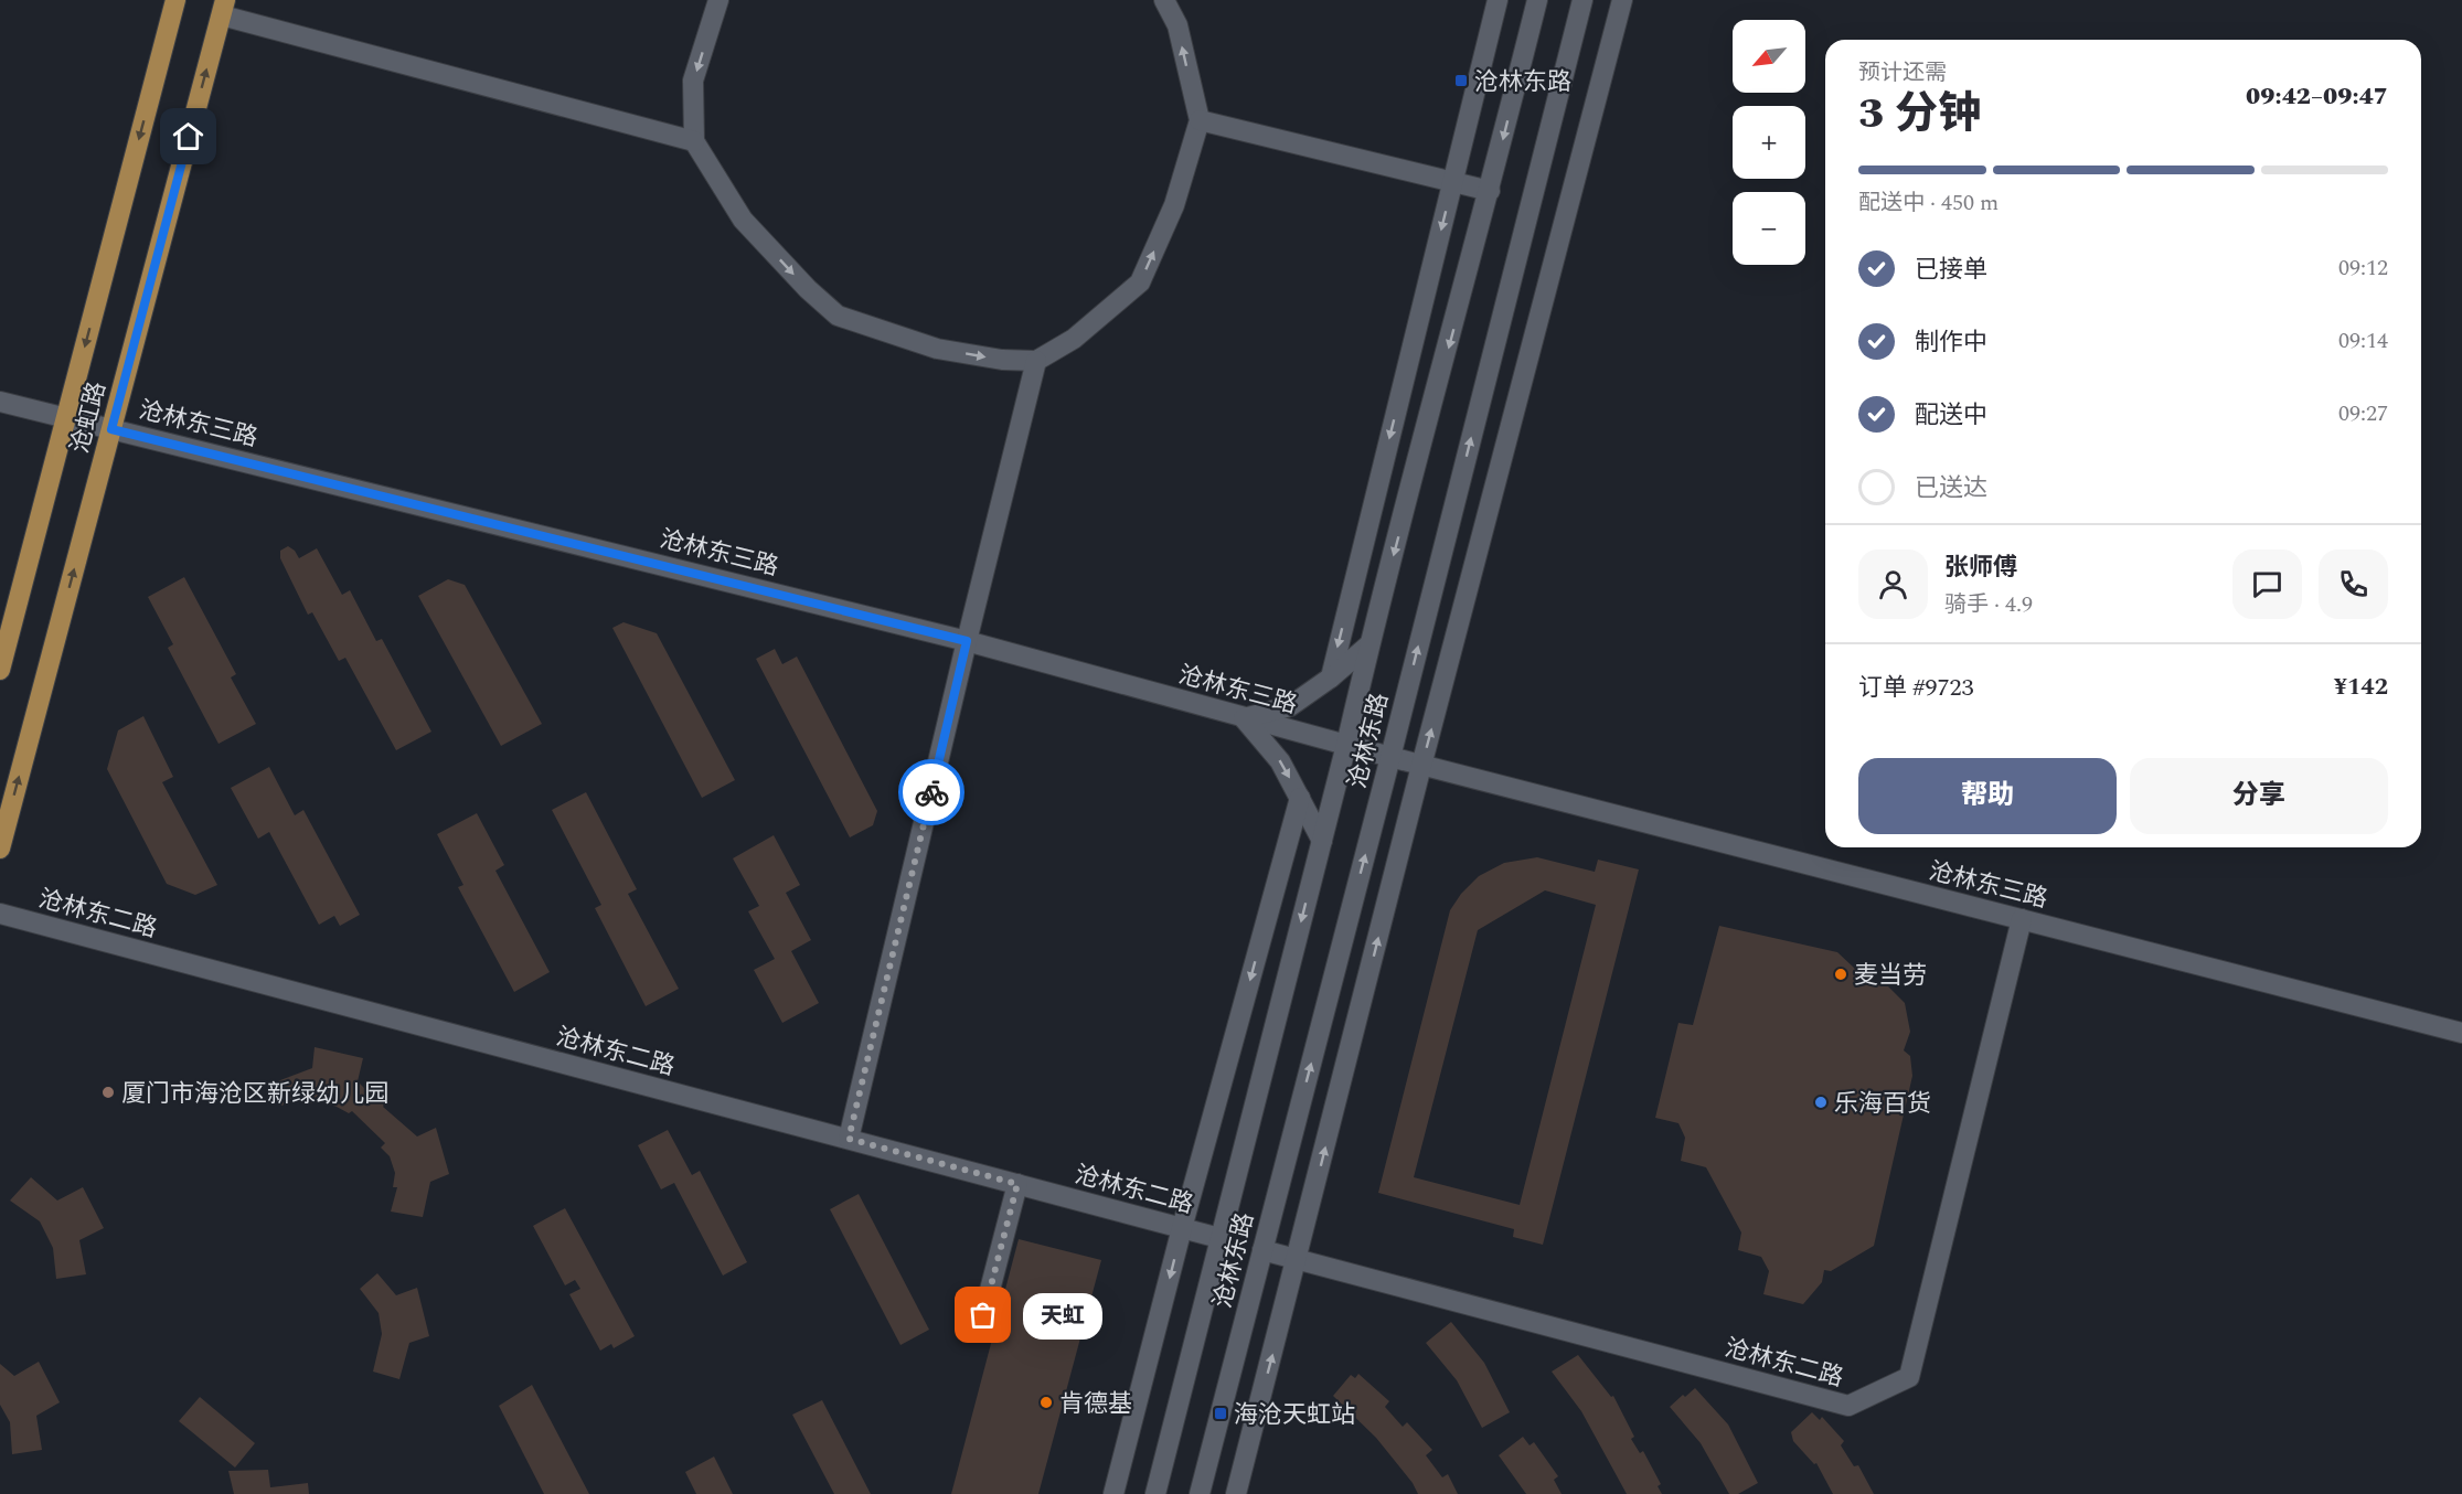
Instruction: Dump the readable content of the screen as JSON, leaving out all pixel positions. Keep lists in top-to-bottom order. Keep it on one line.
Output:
{"streets":{"main road":["沧虹路"],"street":["沧林东三路","沧林东路","沧林东二路"]},"crossings":[["沧虹路","沧林东三路"],["沧林东三路","沧林东路"],["沧林东三路","沧林东二路"],["沧林东路","沧林东二路"]],"places":{"transit":["沧林东路","海沧天虹站"],"other":["麦当劳","厦门市海沧区新绿幼儿园","乐海百货","天虹","肯德基"]},"north":"bottom left","page":{"map_buttons":["+","−"],"heading":["3 分钟","预计还需","09:42–09:47"],"panel":["张师傅","骑手 · 4.9","订单 #9723","¥142"],"bar":"配送中 · 450 m","list":[["已接单","09:12"],["制作中","09:14"],["配送中","09:27"],"已送达"],"buttons":["帮助","分享"],"bubble":"天虹"}}
